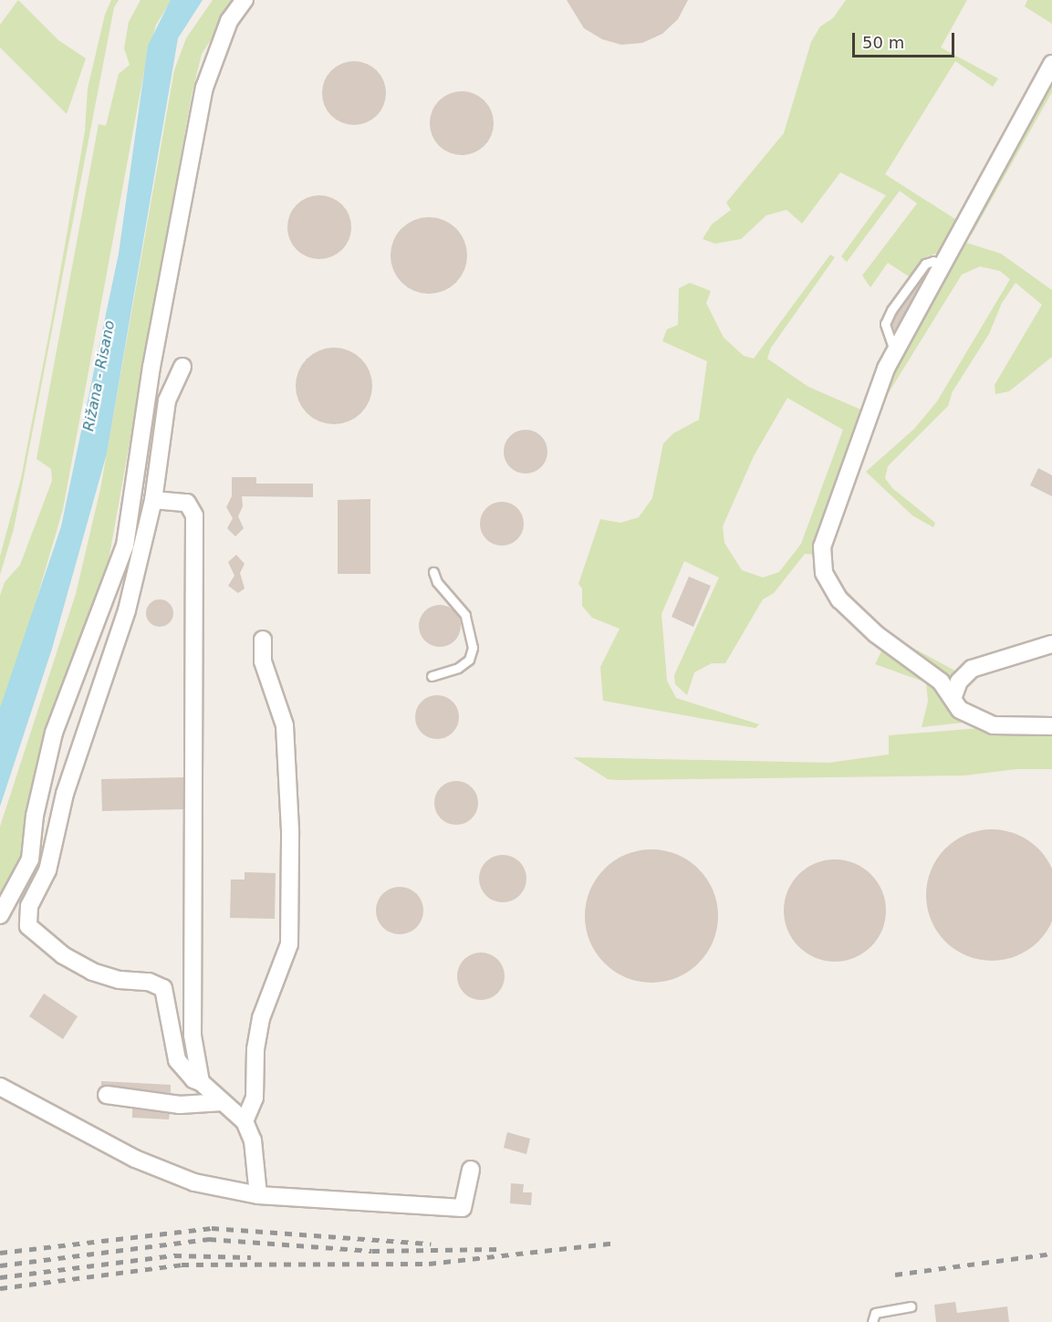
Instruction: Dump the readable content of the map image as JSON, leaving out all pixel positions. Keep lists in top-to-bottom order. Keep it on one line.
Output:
{"water":["Rižana - Risano"],"scale_bar":"50 m"}
